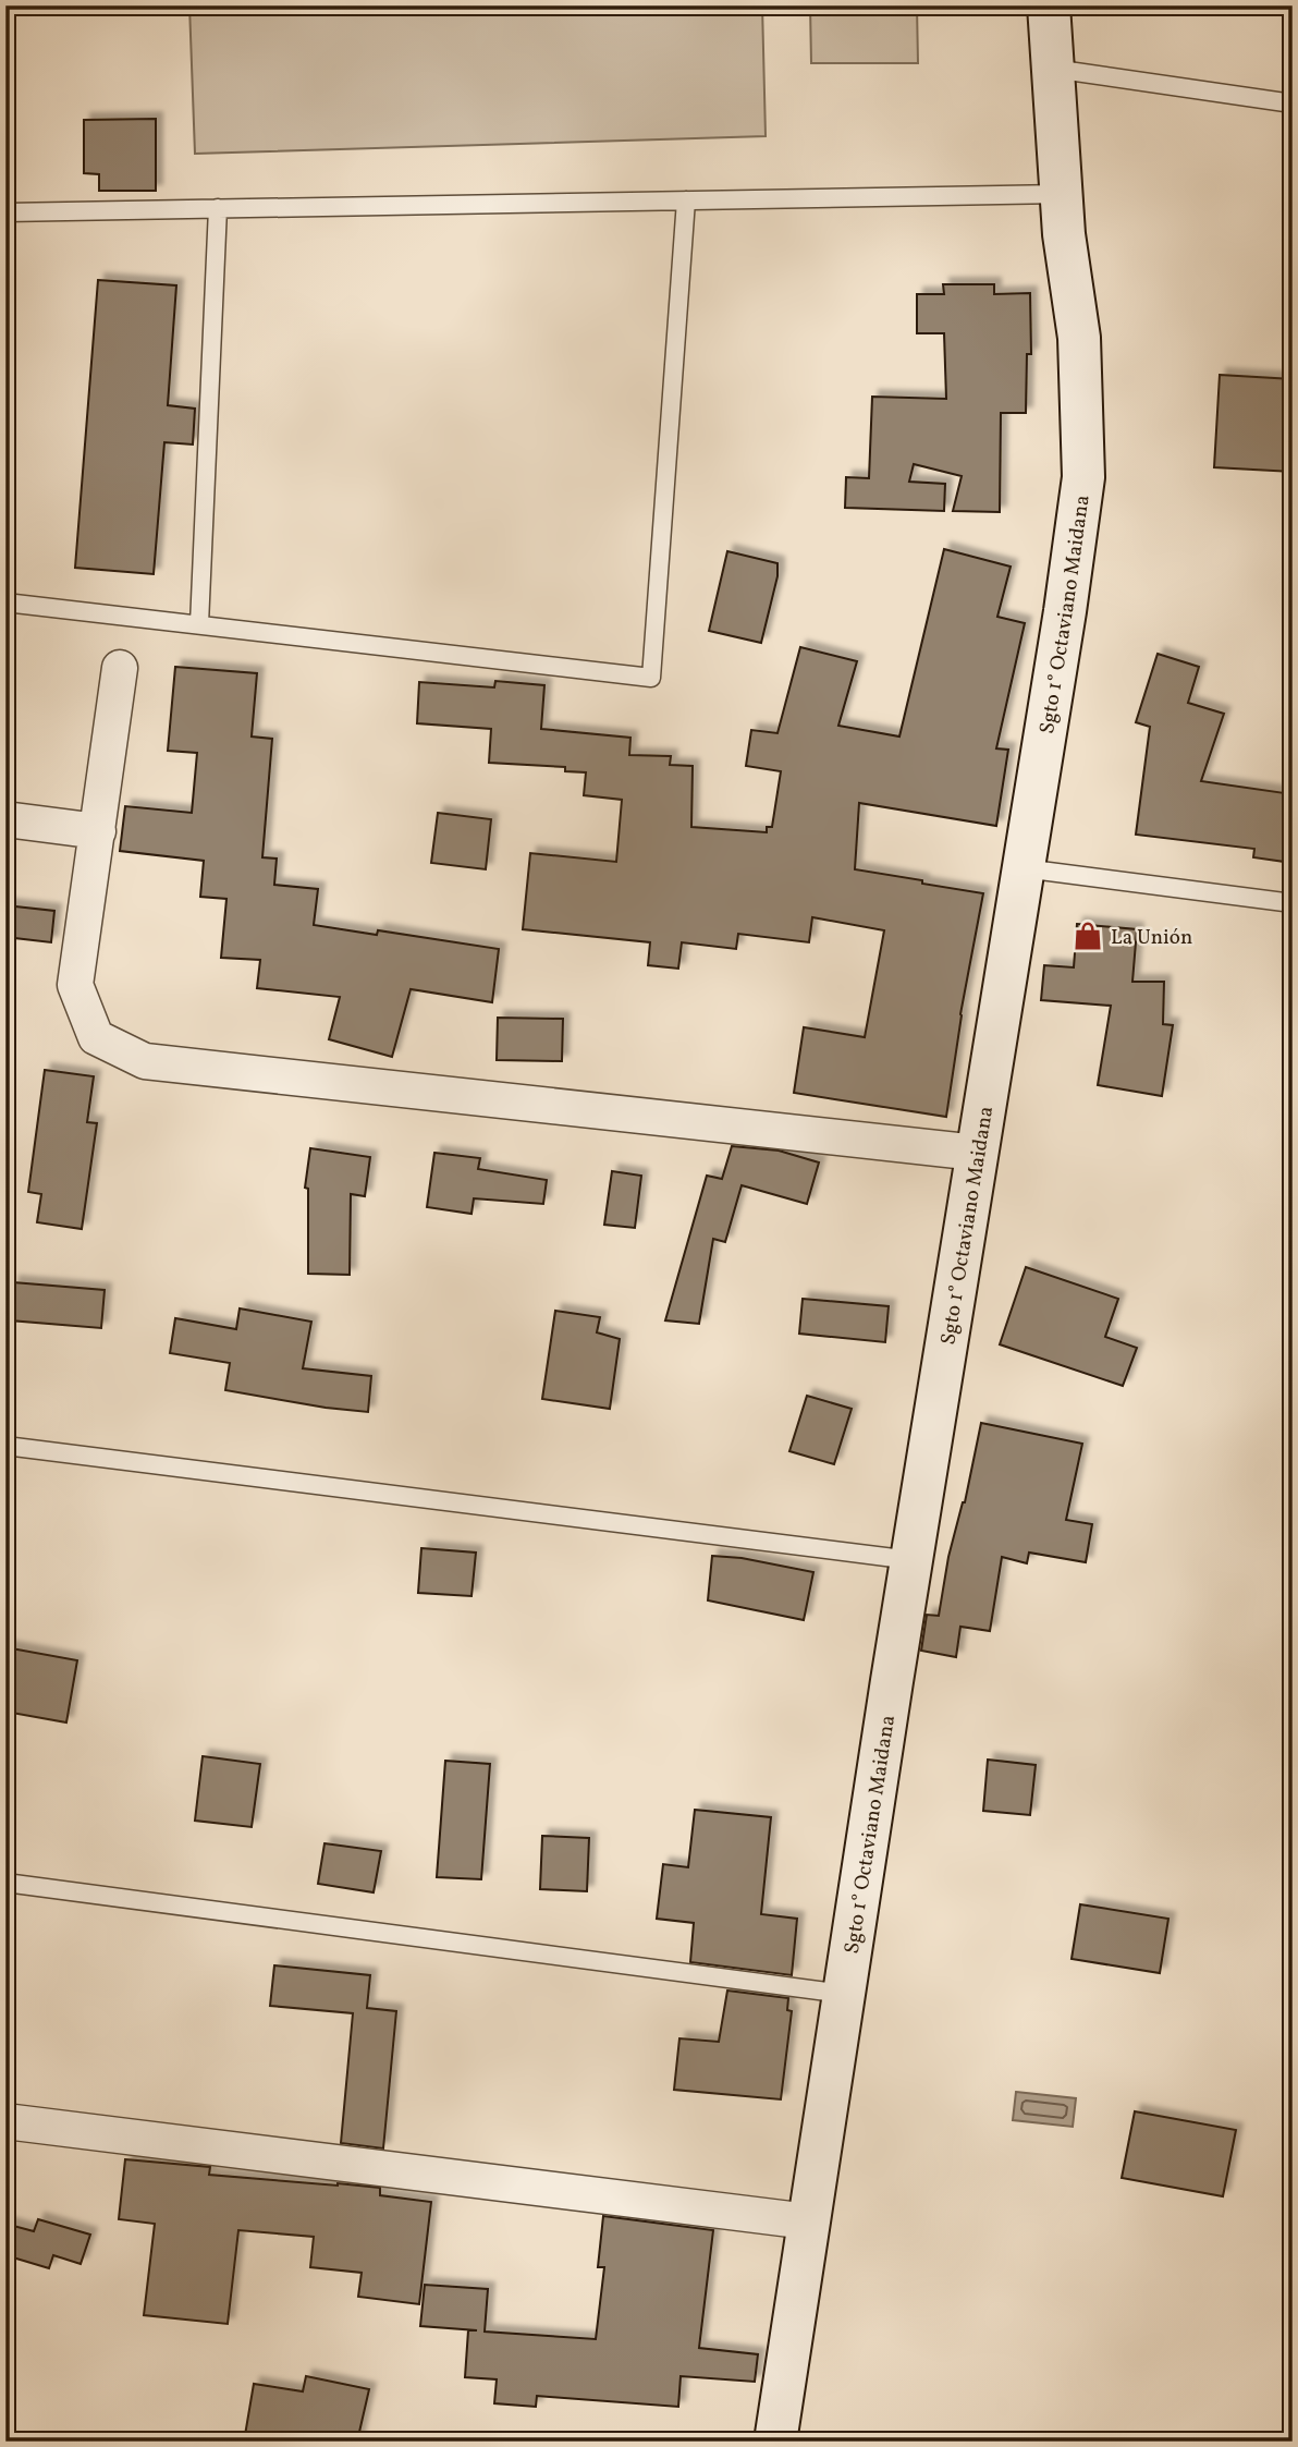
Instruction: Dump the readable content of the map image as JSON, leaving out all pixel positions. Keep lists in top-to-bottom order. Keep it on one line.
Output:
{"streets":{"main road":["Sgto 1° Octaviano Maidana"]},"places":{"shop":["La Unión"]}}
